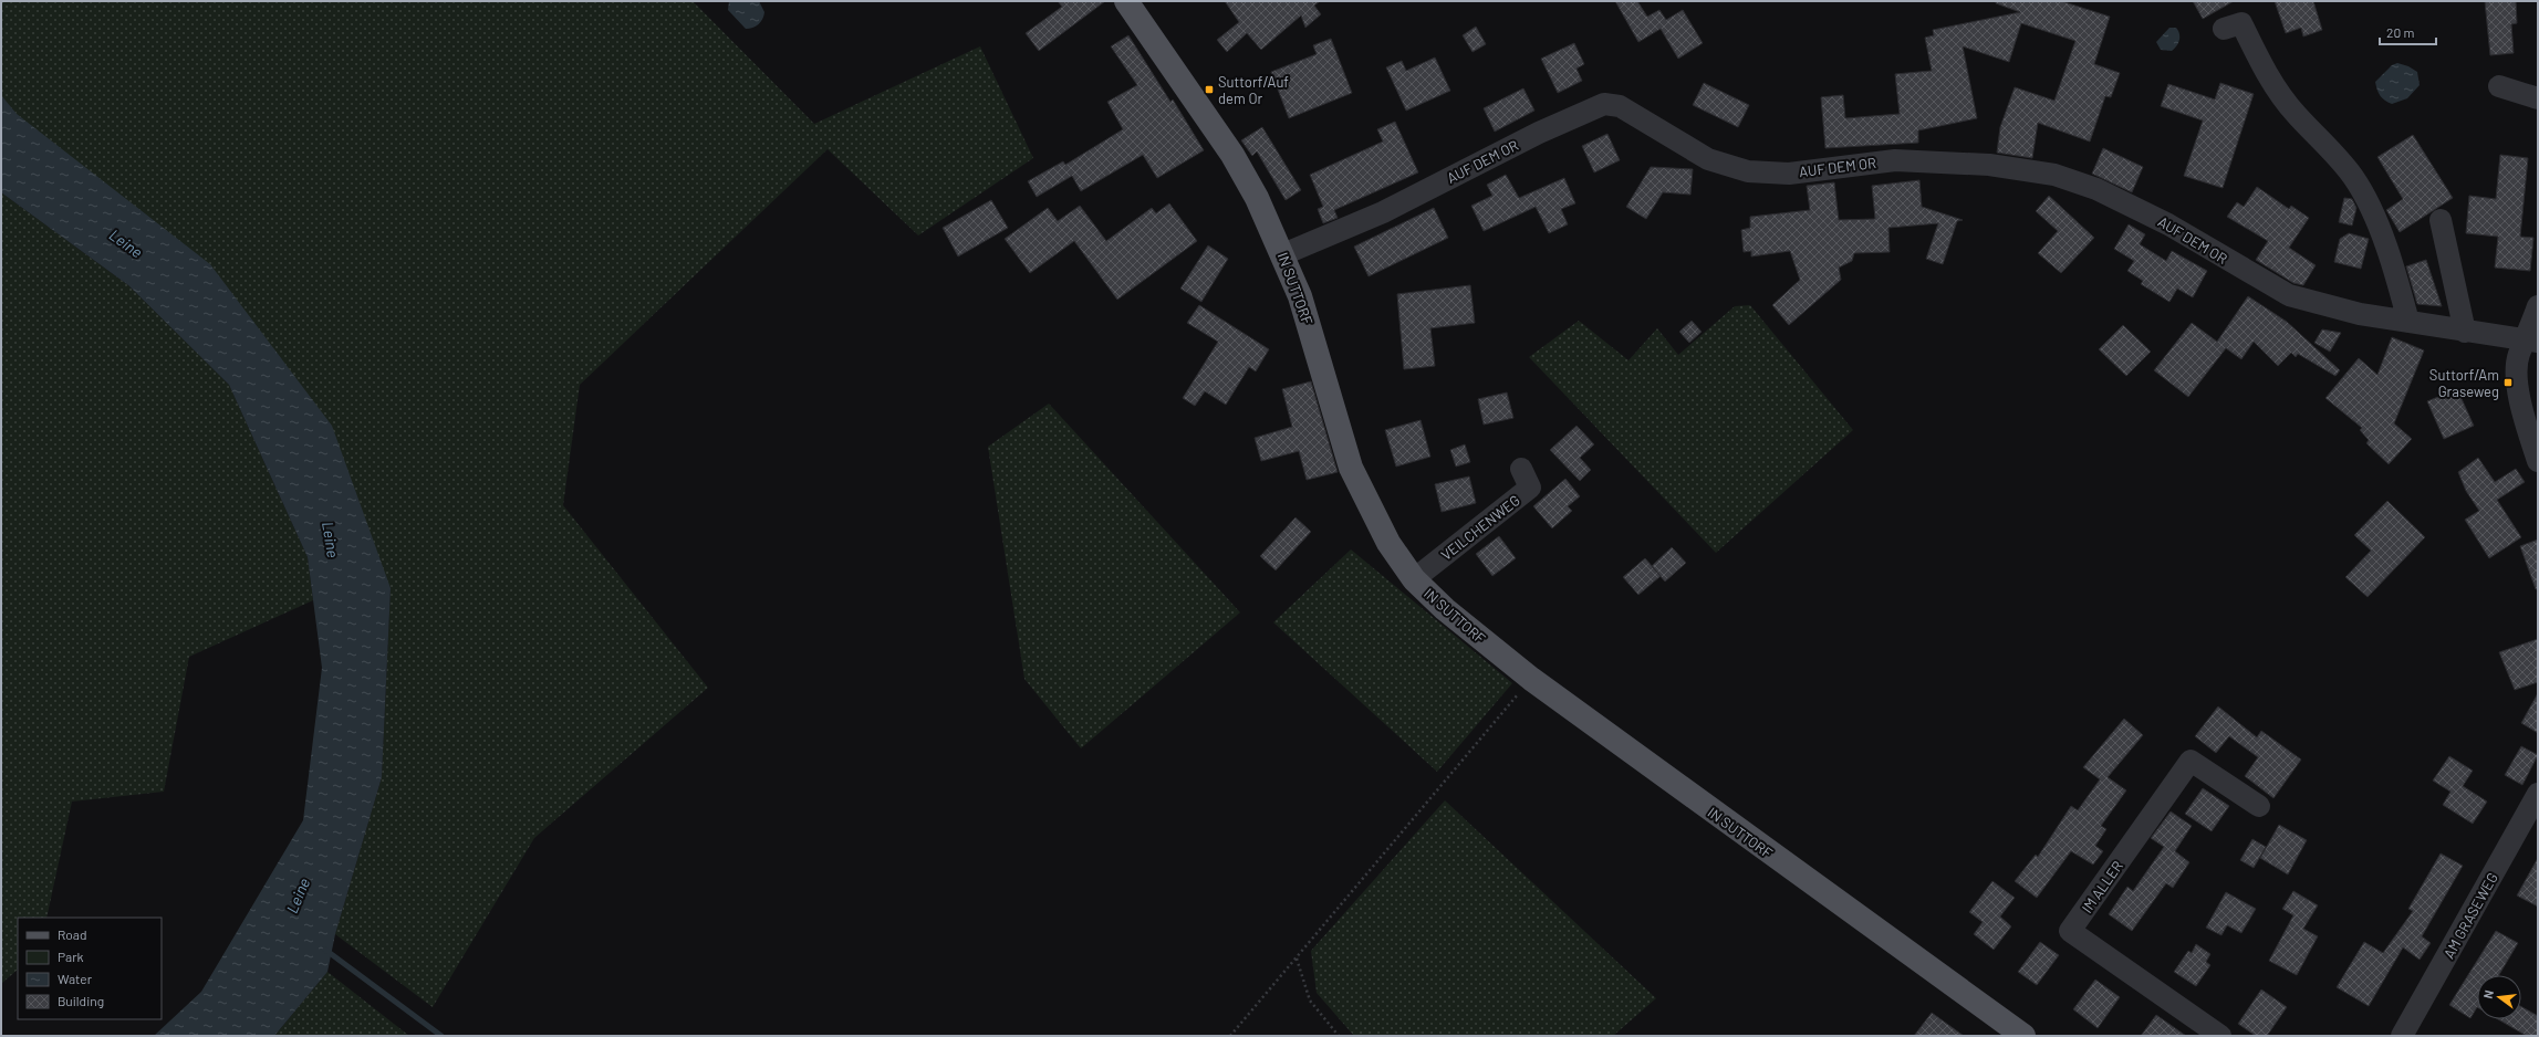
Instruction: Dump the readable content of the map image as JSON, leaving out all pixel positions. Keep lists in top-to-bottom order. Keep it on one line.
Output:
{"streets":{"main road":["IN SUTTORF"],"street":["AUF DEM OR","VEILCHENWEG","IM ALLER","AM GRASEWEG"]},"crossings":[["AUF DEM OR","IN SUTTORF"],["IN SUTTORF","VEILCHENWEG"]],"water":["Leine"],"places":{"transit":["Suttorf/Auf dem Or","Suttorf/Am Graseweg"]},"legend":["Road","Park","Water","Building"],"scale_bar":"20 m","north":"left"}
